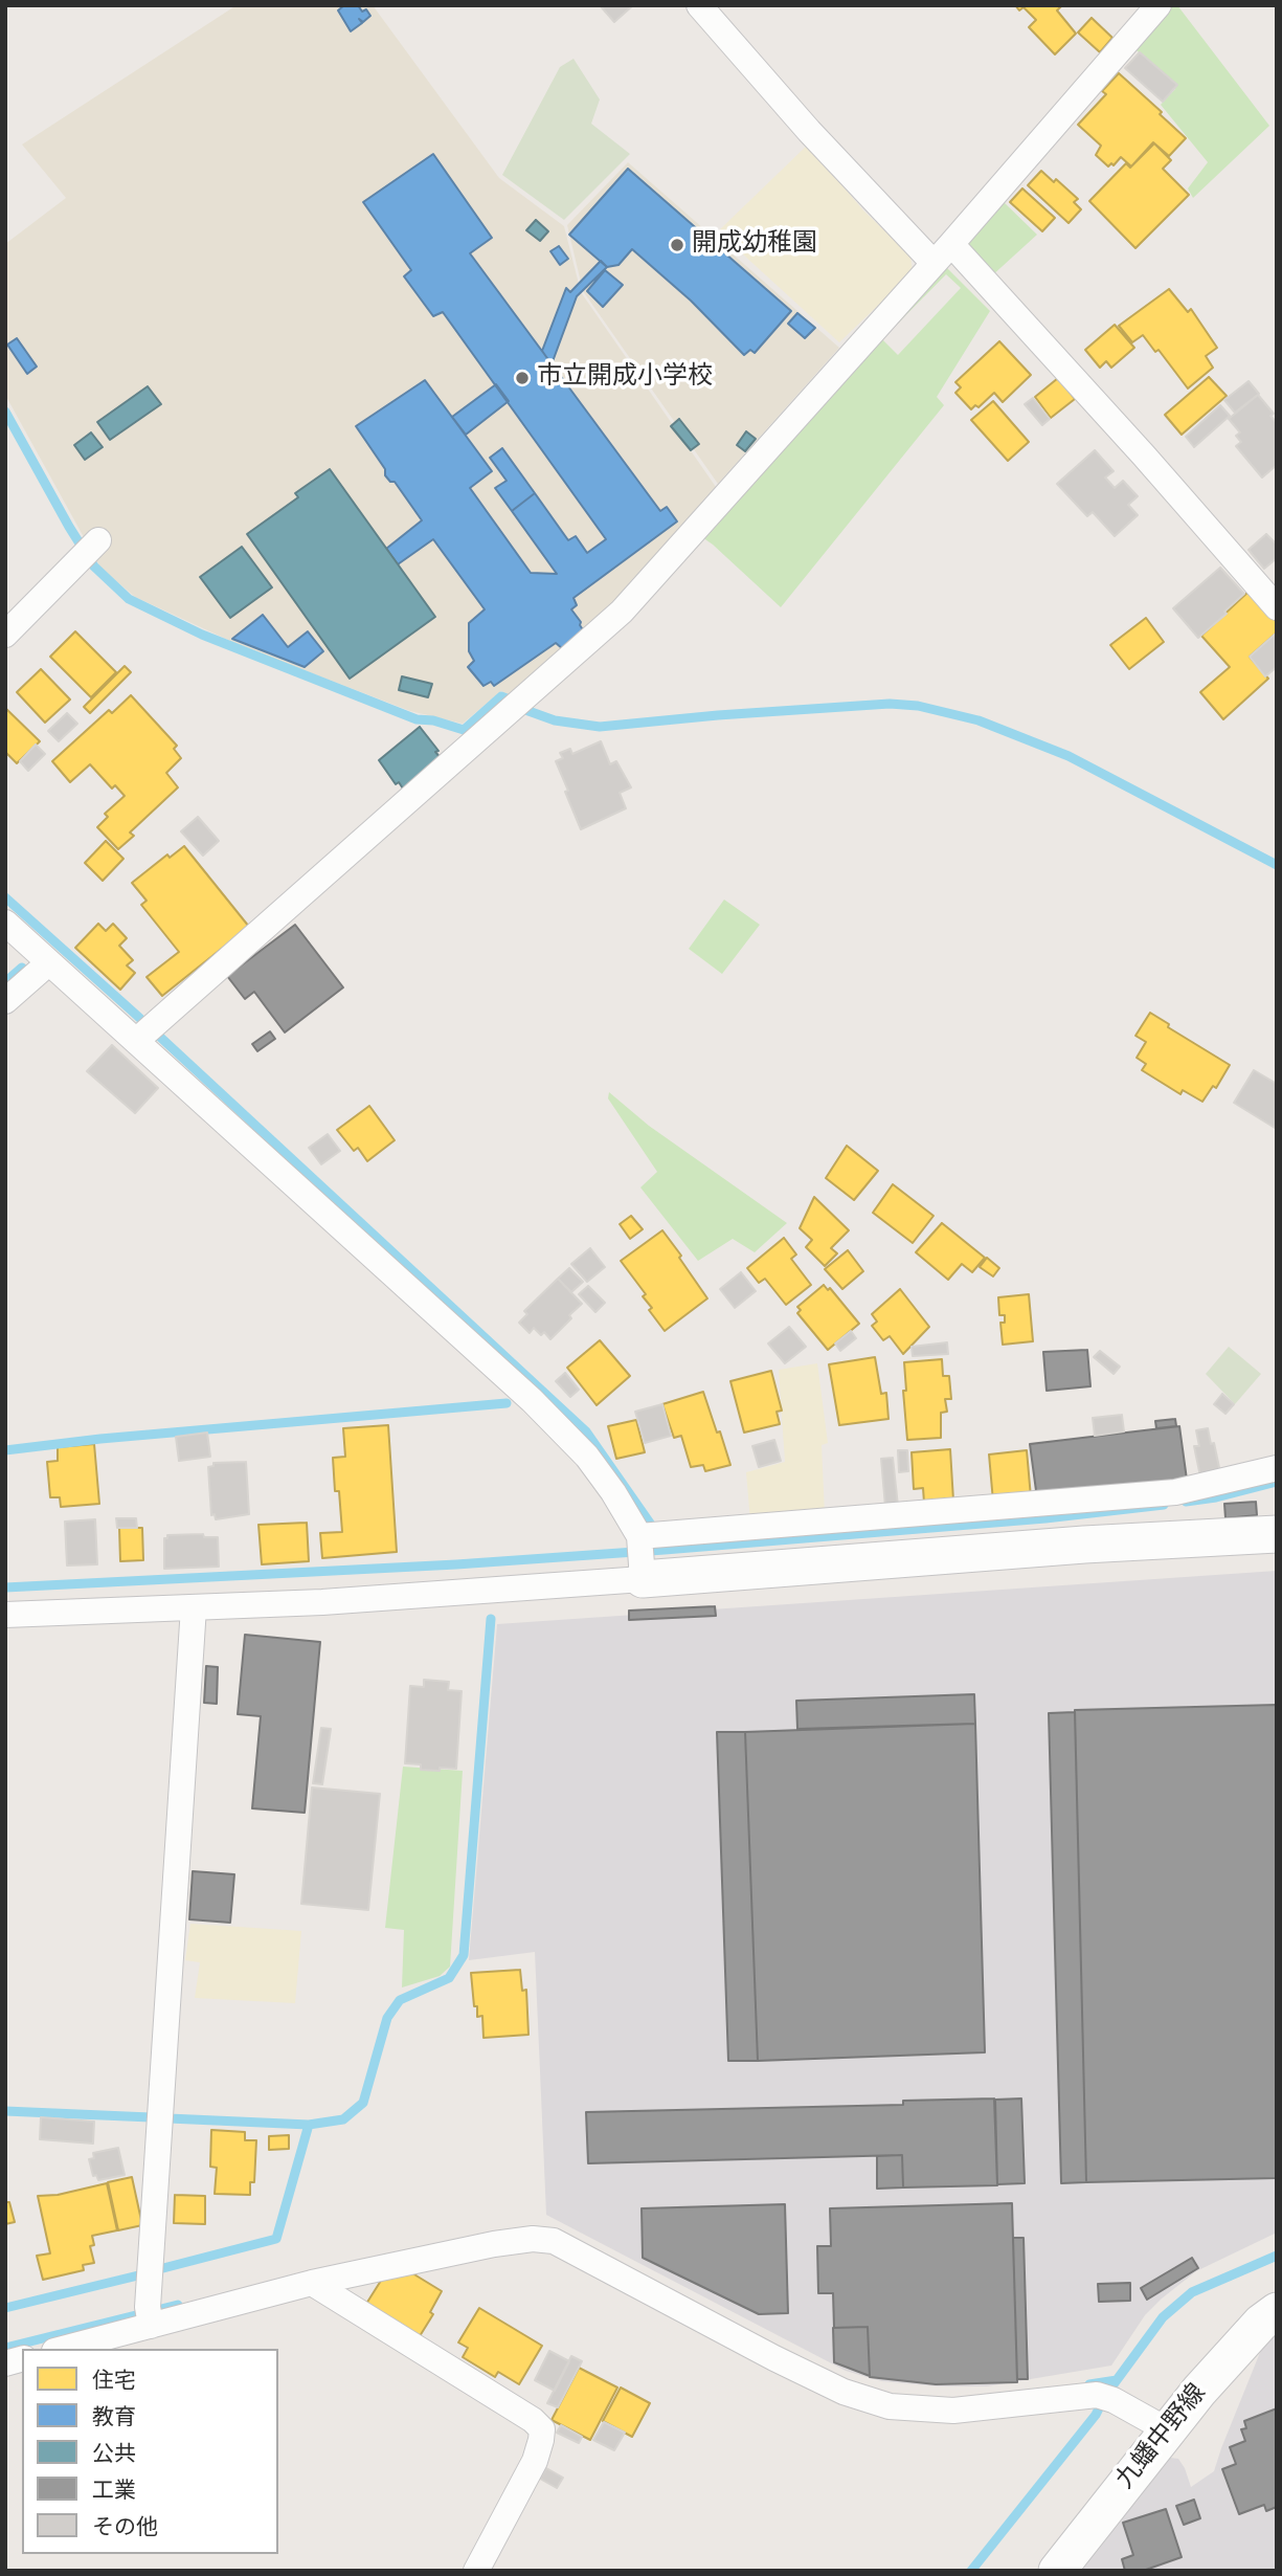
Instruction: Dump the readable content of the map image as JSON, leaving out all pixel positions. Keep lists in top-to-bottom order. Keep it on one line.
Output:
{"streets":{"street":["九蟠中野線"]},"places":["開成幼稚園","市立開成小学校"],"legend":["住宅","教育","公共","工業","その他"]}
